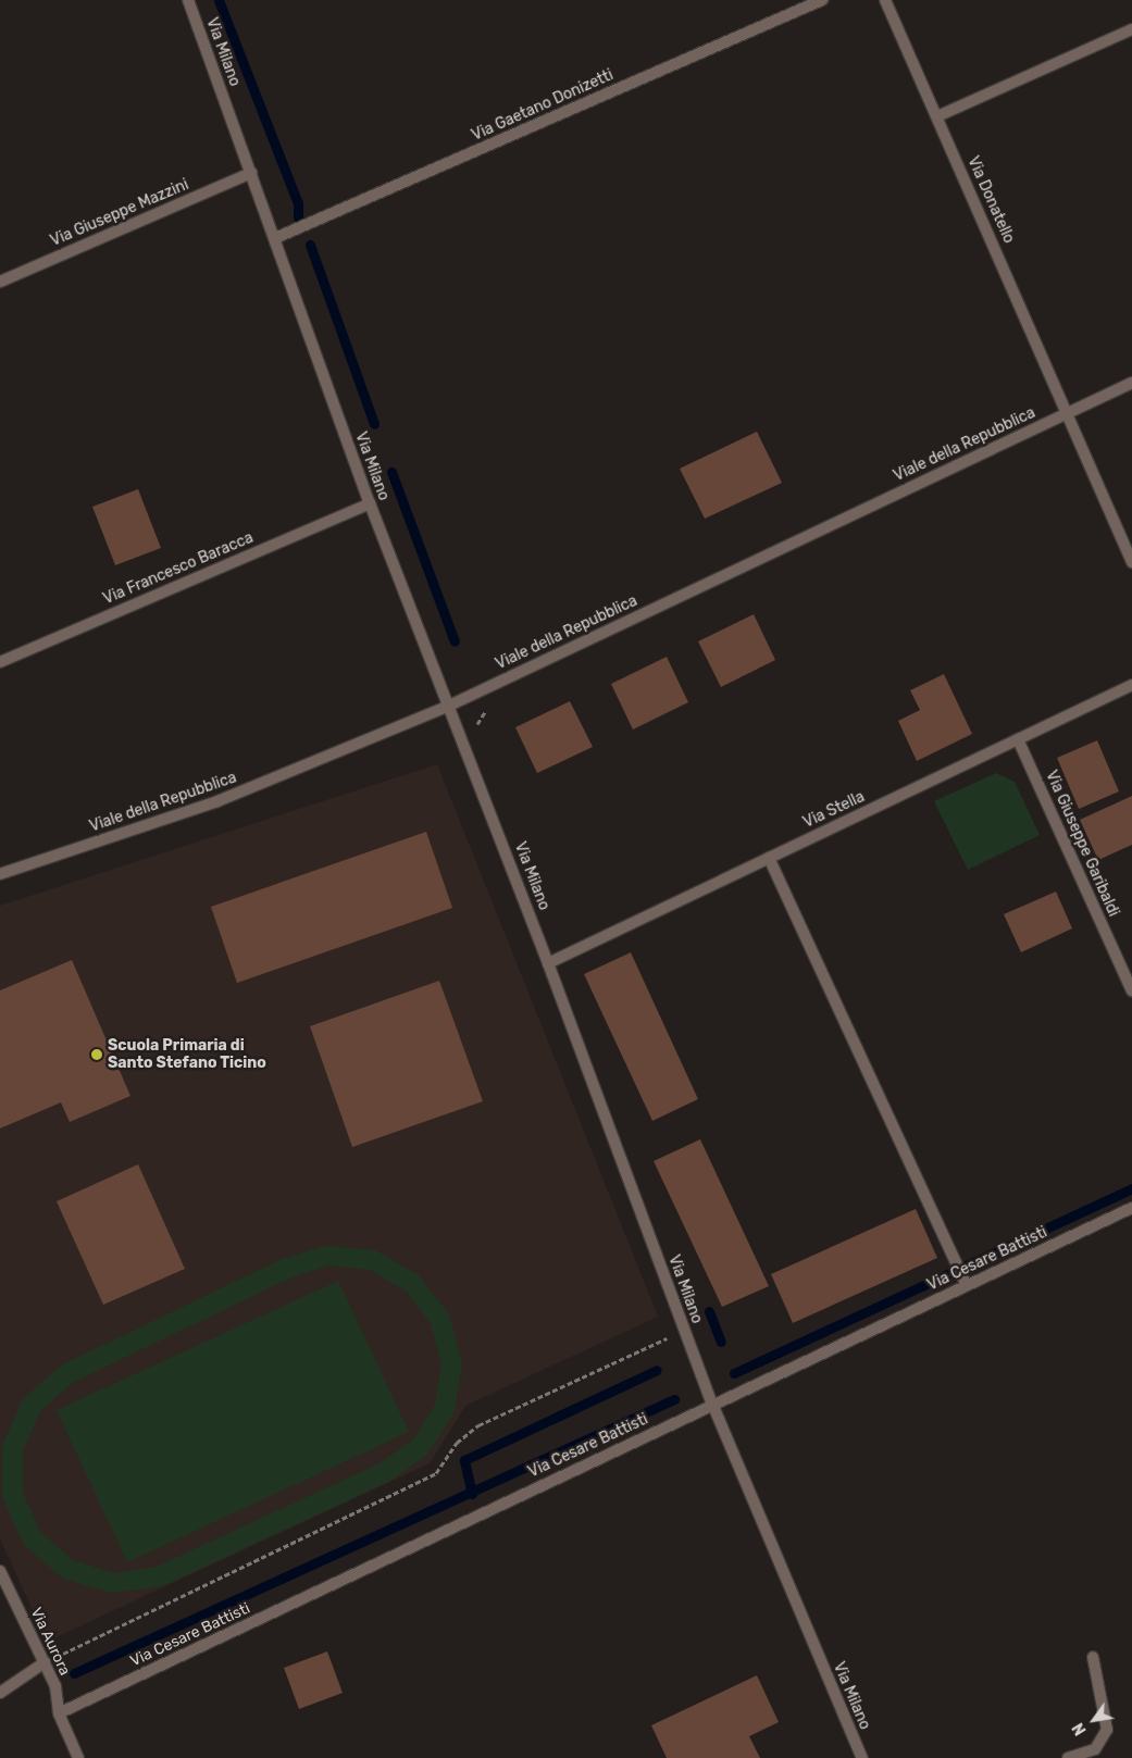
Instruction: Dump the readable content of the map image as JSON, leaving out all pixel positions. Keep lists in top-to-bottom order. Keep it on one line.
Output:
{"streets":{"street":["Via Milano","Via Gaetano Donizetti","Via Donatello","Via Giuseppe Mazzini","Viale della Repubblica","Via Francesco Baracca","Via Stella","Via Giuseppe Garibaldi","Via Cesare Battisti","Via Aurora"]},"crossings":[["Via Milano","Via Gaetano Donizetti"],["Via Milano","Via Giuseppe Mazzini"],["Via Milano","Viale della Repubblica"],["Via Milano","Via Francesco Baracca"],["Via Milano","Via Stella"],["Via Milano","Via Cesare Battisti"],["Via Donatello","Viale della Repubblica"],["Via Stella","Via Giuseppe Garibaldi"],["Via Cesare Battisti","Via Aurora"]],"places":["Scuola Primaria di Santo Stefano Ticino"],"north":"bottom left"}
